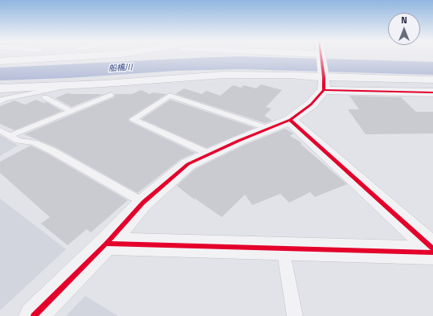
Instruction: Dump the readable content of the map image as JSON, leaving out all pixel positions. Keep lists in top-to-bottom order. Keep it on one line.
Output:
{"water":["船橋川"],"north":"top"}
